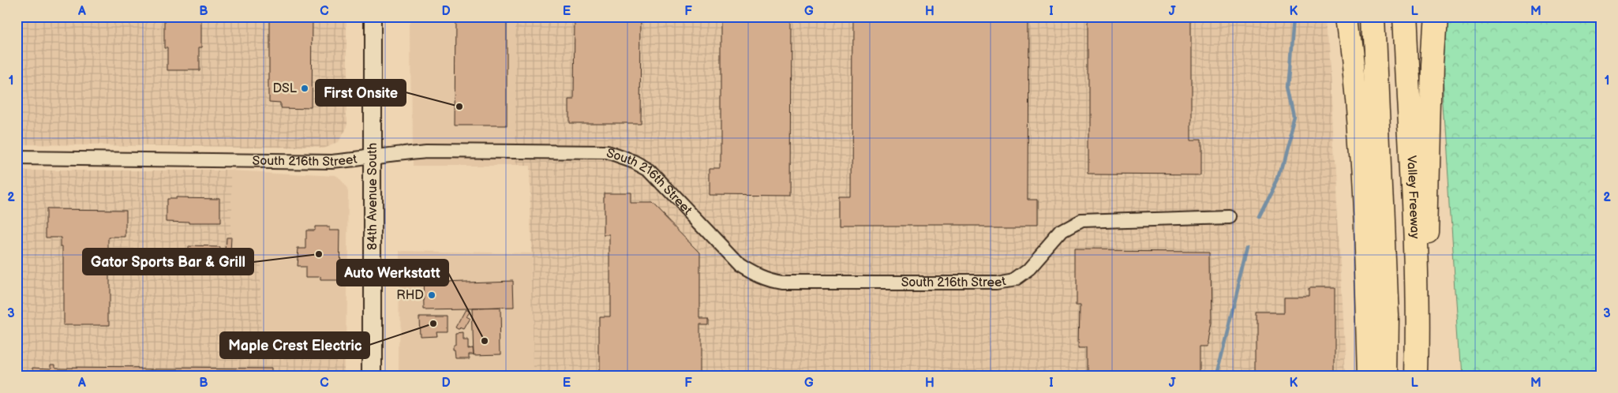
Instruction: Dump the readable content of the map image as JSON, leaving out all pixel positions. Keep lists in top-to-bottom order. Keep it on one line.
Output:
{"streets":{"highway":["Valley Freeway"],"main road":["84th Avenue South"],"street":["South 216th Street"]},"crossings":[["South 216th Street","84th Avenue South"]],"places":["DSL","First Onsite","Gator Sports Bar & Grill","RHD","Maple Crest Electric","Auto Werkstatt"],"grid":{"columns":["A","B","C","D","E","F","G","H","I","J","K","L","M"],"rows":["1","2","3"]}}
